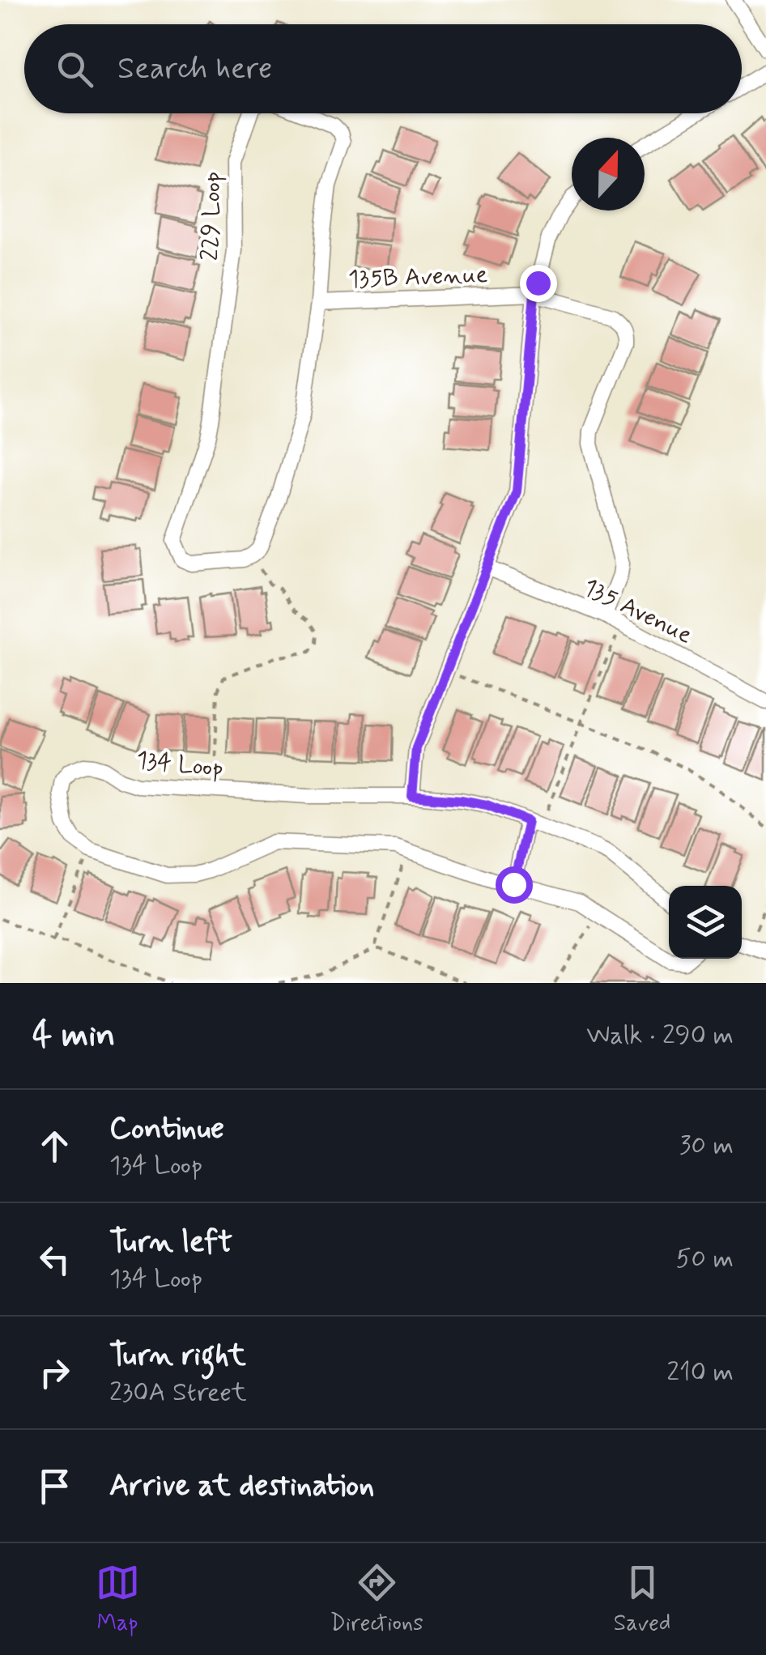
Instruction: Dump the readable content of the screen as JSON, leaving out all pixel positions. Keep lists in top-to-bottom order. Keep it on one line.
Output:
{"streets":{"street":["229 Loop","135B Avenue","135 Avenue","134 Loop"]},"crossings":[["229 Loop","135B Avenue"],["135B Avenue","135 Avenue"]],"north":"top","page":{"search":"Search here","heading":["4 min","Walk · 290 m"],"list":[["Continue","134 Loop","30 m"],["Turn left","134 Loop","50 m"],["Turn right","230A Street","210 m"],"Arrive at destination"],"nav":["Map","Directions","Saved"]}}
